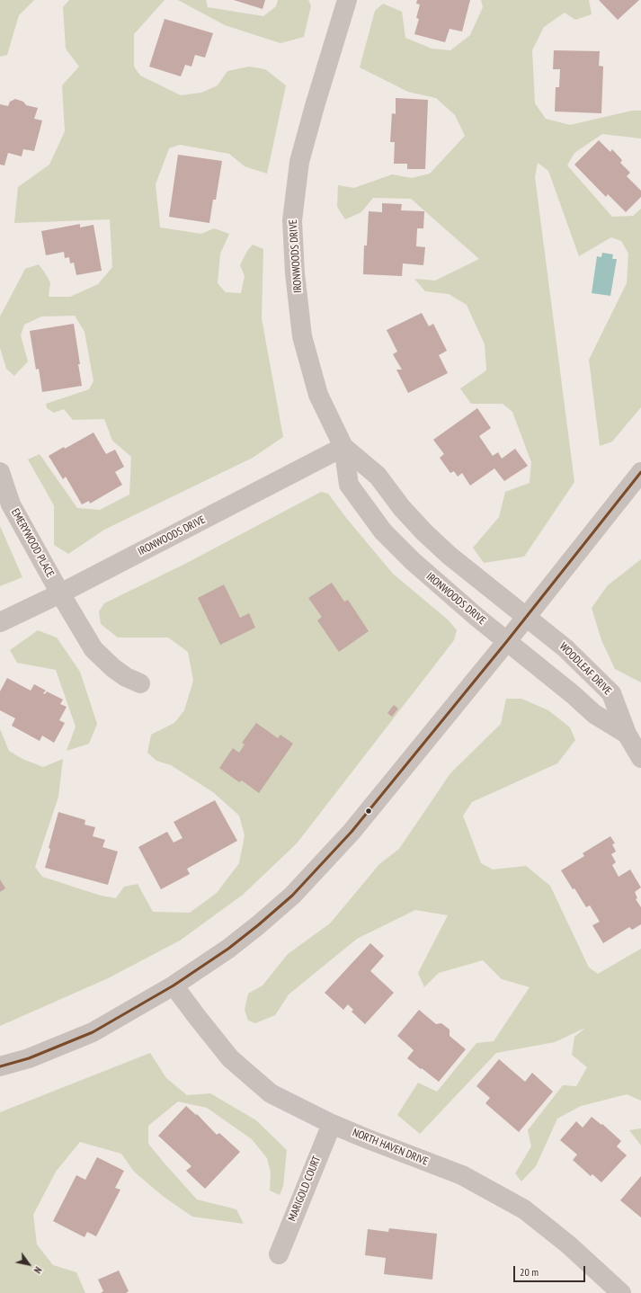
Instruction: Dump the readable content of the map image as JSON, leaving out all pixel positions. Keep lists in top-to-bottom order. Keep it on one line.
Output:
{"streets":{"street":["IRONWOODS DRIVE","EMERYWOOD PLACE","WOODLEAF DRIVE","NORTH HAVEN DRIVE","MARIGOLD COURT"]},"crossings":[["IRONWOODS DRIVE","EMERYWOOD PLACE"],["IRONWOODS DRIVE","WOODLEAF DRIVE"],["NORTH HAVEN DRIVE","MARIGOLD COURT"]],"scale_bar":"20 m","north":"bottom right"}
